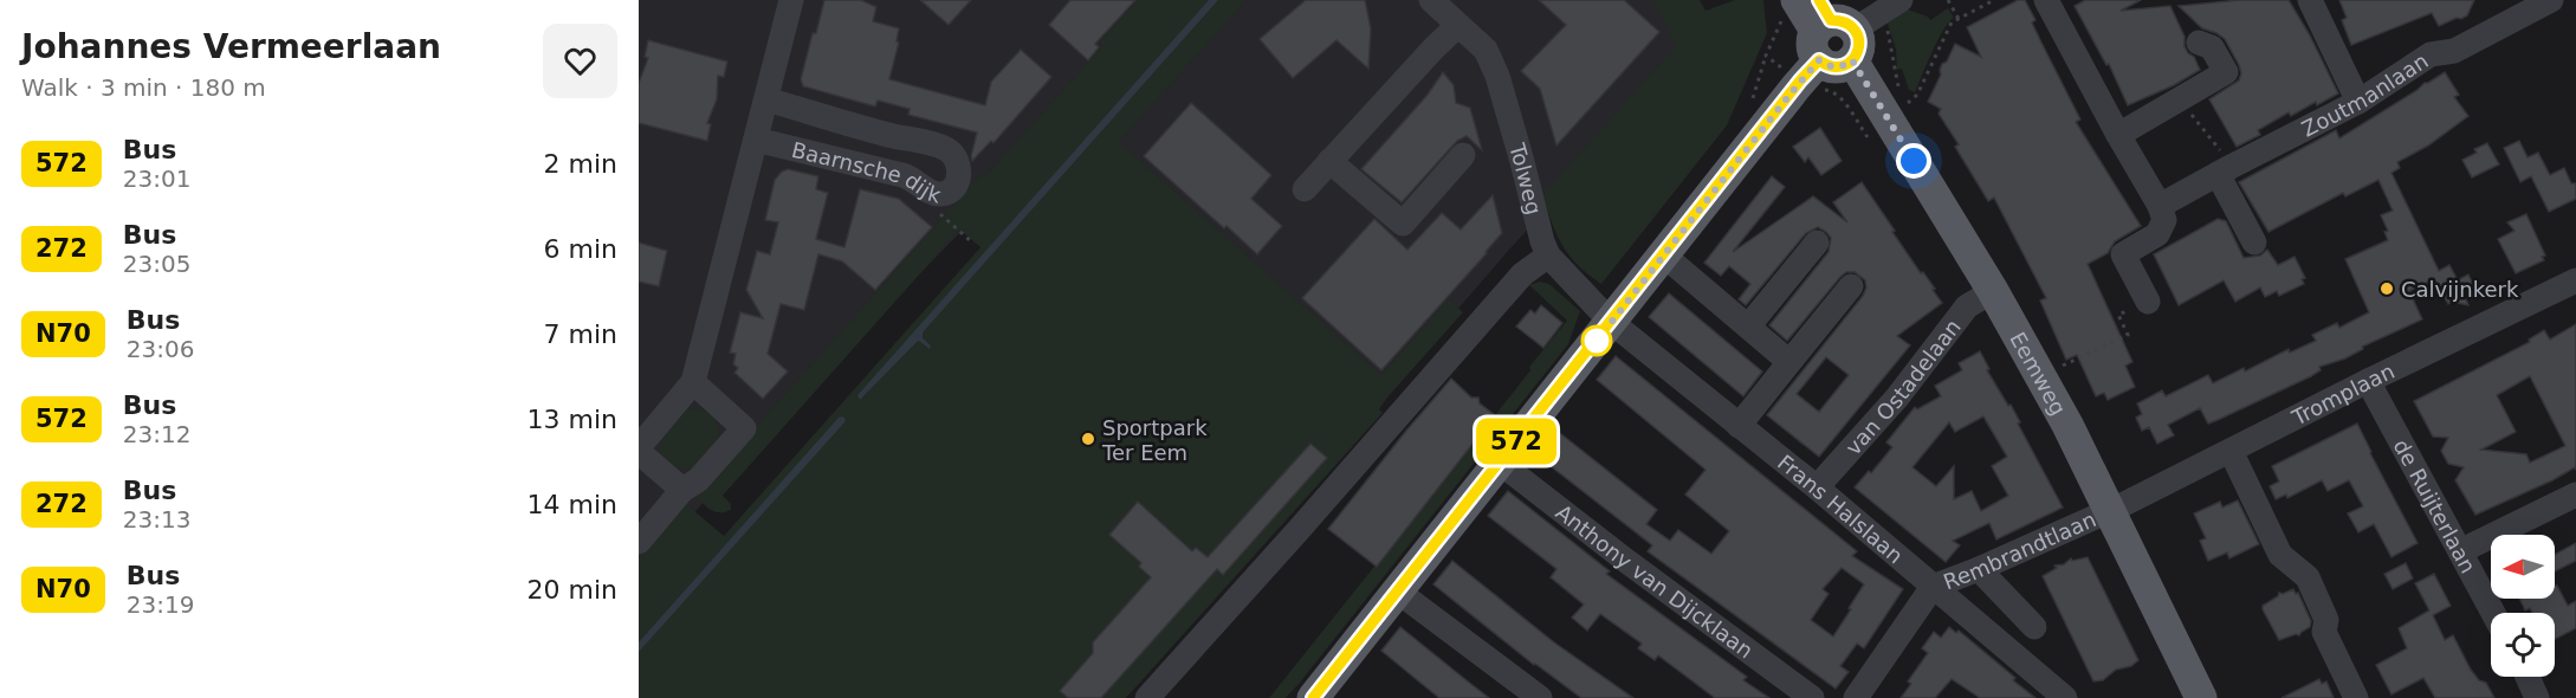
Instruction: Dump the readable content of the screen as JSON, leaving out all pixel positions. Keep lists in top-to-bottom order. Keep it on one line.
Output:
{"streets":{"main road":["Eemweg"],"street":["Zoutmanlaan","Baarnsche dijk","Tolweg","van Ostadelaan","Tromplaan","de Ruijterlaan","Frans Halslaan","Rembrandtlaan","Anthony van Dijcklaan"]},"crossings":[["Tolweg","Frans Halslaan"],["Eemweg","van Ostadelaan"],["Eemweg","Tromplaan"],["Eemweg","Rembrandtlaan"],["van Ostadelaan","Frans Halslaan"],["Tromplaan","de Ruijterlaan"],["Tromplaan","Rembrandtlaan"],["Frans Halslaan","Rembrandtlaan"]],"places":["Calvijnkerk","Sportpark Ter Eem"],"lines":["bus line 572"],"north":"left","page":{"heading":["Johannes Vermeerlaan","Walk · 3 min · 180 m"],"on_map":"572","list":[{"mark":"572","name":"Bus","note":"23:01","value":"2 min"},{"mark":"272","name":"Bus","note":"23:05","value":"6 min"},{"mark":"N70","name":"Bus","note":"23:06","value":"7 min"},{"mark":"572","name":"Bus","note":"23:12","value":"13 min"},{"mark":"272","name":"Bus","note":"23:13","value":"14 min"},{"mark":"N70","name":"Bus","note":"23:19","value":"20 min"}]}}
